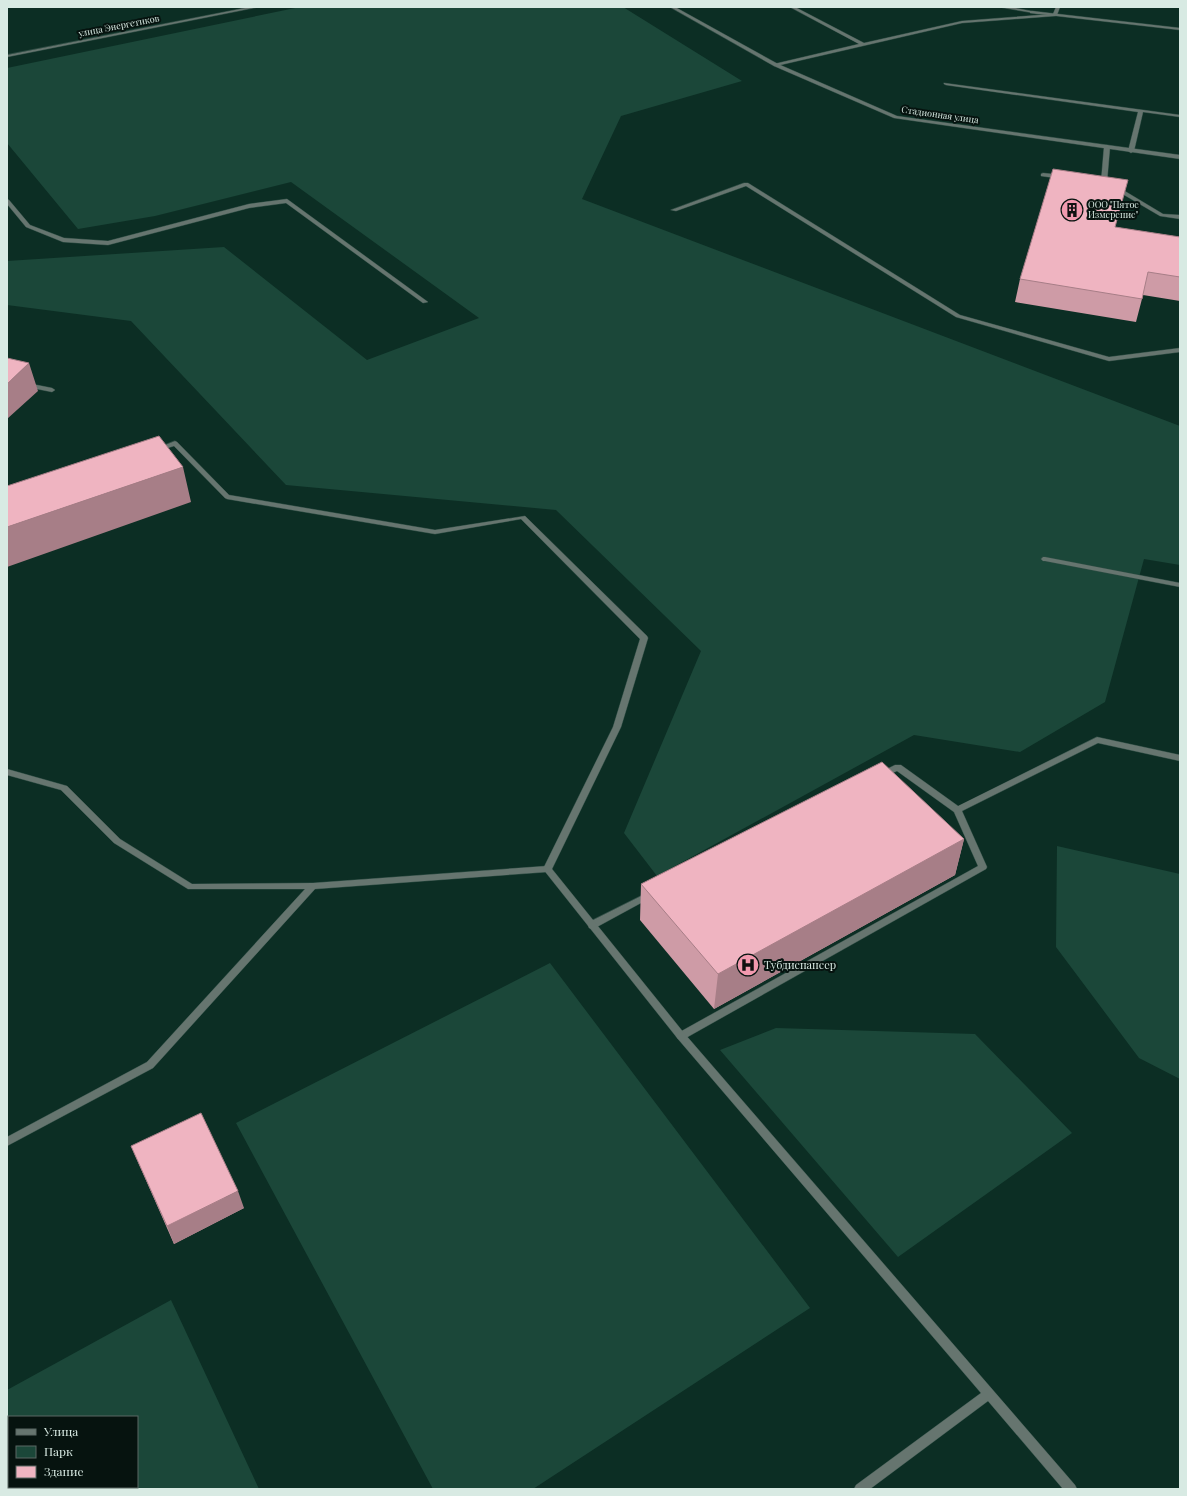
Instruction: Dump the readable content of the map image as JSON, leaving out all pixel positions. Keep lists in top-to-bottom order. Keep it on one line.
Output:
{"streets":{"street":["улица Энергетиков","Стадионная улица"]},"places":{"building":["ООО \"Пятое Измерение\""],"hospital":["Тубдиспансер"]},"legend":["Улица","Парк","Здание"]}
